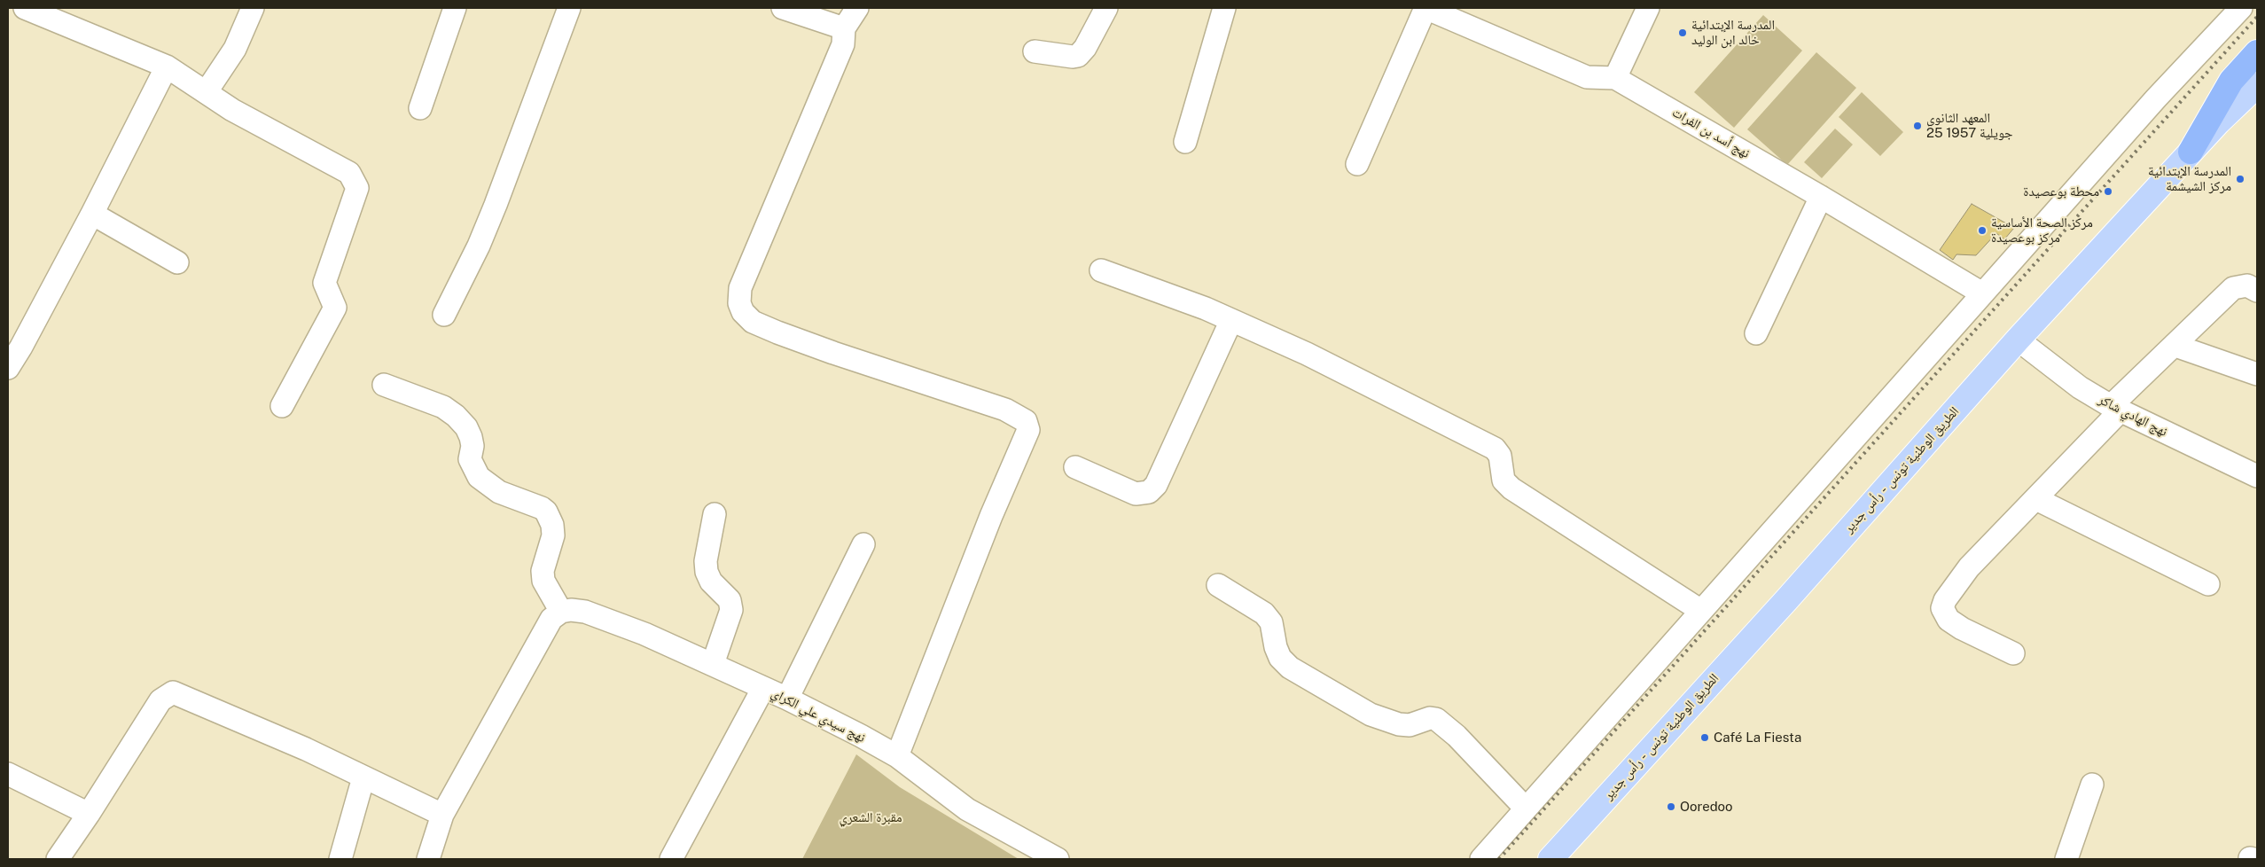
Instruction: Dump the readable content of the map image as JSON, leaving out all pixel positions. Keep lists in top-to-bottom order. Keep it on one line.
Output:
{"streets":{"main road":["الطريق الوطنية تونس - رأس جدير"],"street":["نهج أسد بن الفرات","نهج الهادي شاكر","نهج سيدي علي الكراي"]},"crossings":[["نهج الهادي شاكر","الطريق الوطنية تونس - رأس جدير"]],"parks":["مقبرة الشعري"],"places":["المدرسة الإبتدائية خالد ابن الوليد","المعهد الثانوي 25 جويلية 1957","المدرسة الإبتدائية مركز الشيشمة","محطة بوعصيدة","مركز الصحة الأساسية مركز بوعصيدة","Café La Fiesta","Ooredoo"]}
